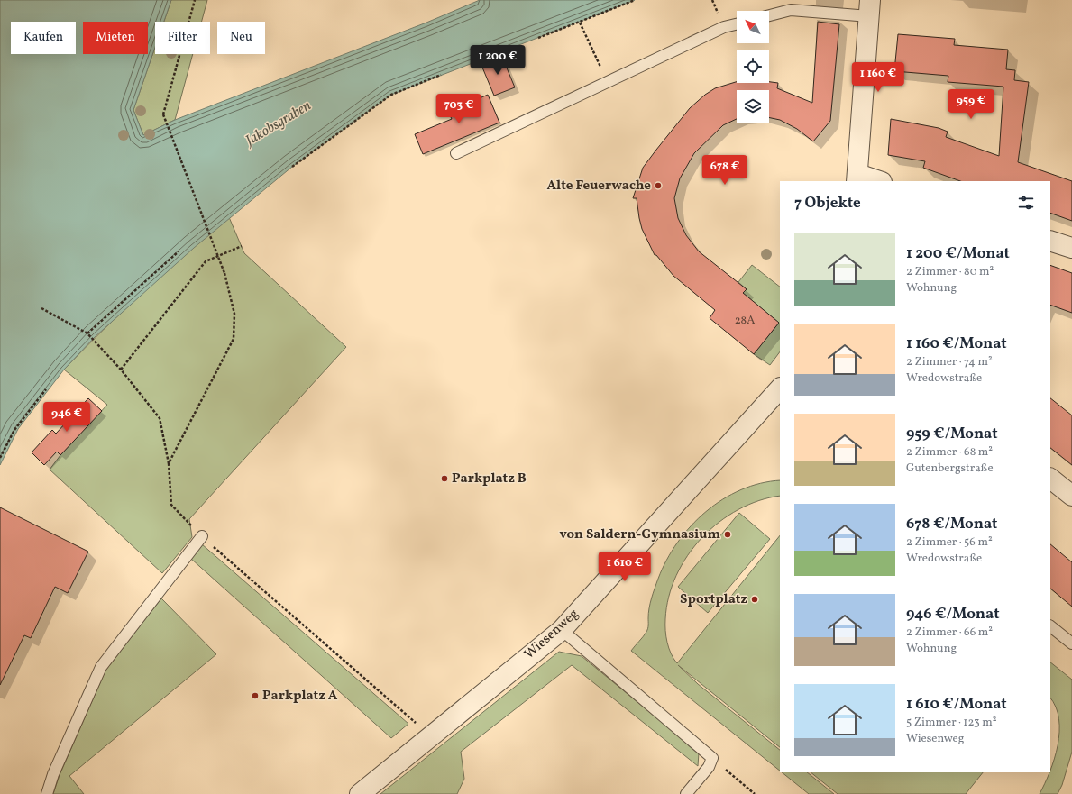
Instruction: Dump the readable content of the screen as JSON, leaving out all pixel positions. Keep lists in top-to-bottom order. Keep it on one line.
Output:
{"streets":{"street":["Wiesenweg"]},"water":["Jakobsgraben"],"places":["Alte Feuerwache","Parkplatz B","von Saldern-Gymnasium","Sportplatz","Parkplatz A"],"house_numbers":["28A"],"north":"top left","page":{"chip":["Kaufen","Mieten","Filter","Neu"],"price":["1 200 €","1 160 €","959 €","703 €","678 €","946 €","1 610 €"],"heading":"7 Objekte","list":[{"name":"1 200 €/Monat","note":"2 Zimmer · 80 m² · Wohnung"},{"name":"1 160 €/Monat","note":"2 Zimmer · 74 m² · Wredowstraße"},{"name":"959 €/Monat","note":"2 Zimmer · 68 m² · Gutenbergstraße"},{"name":"678 €/Monat","note":"2 Zimmer · 56 m² · Wredowstraße"},{"name":"946 €/Monat","note":"2 Zimmer · 66 m² · Wohnung"},{"name":"1 610 €/Monat","note":"5 Zimmer · 123 m² · Wiesenweg"}]}}
